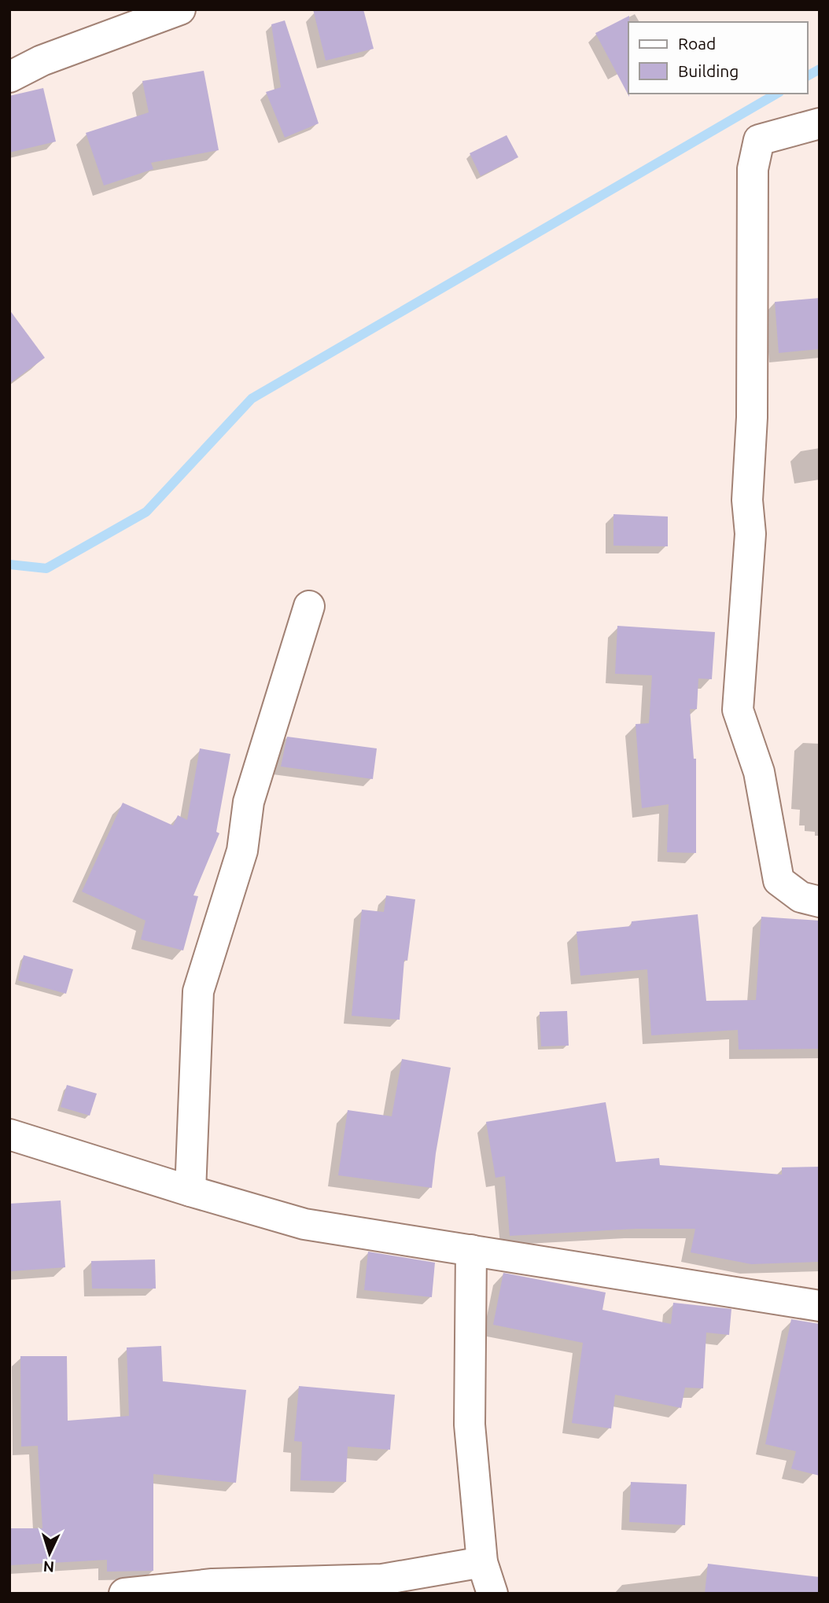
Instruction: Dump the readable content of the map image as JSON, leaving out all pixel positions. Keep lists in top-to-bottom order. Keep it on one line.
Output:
{"legend":["Road","Building"],"north":"bottom"}
